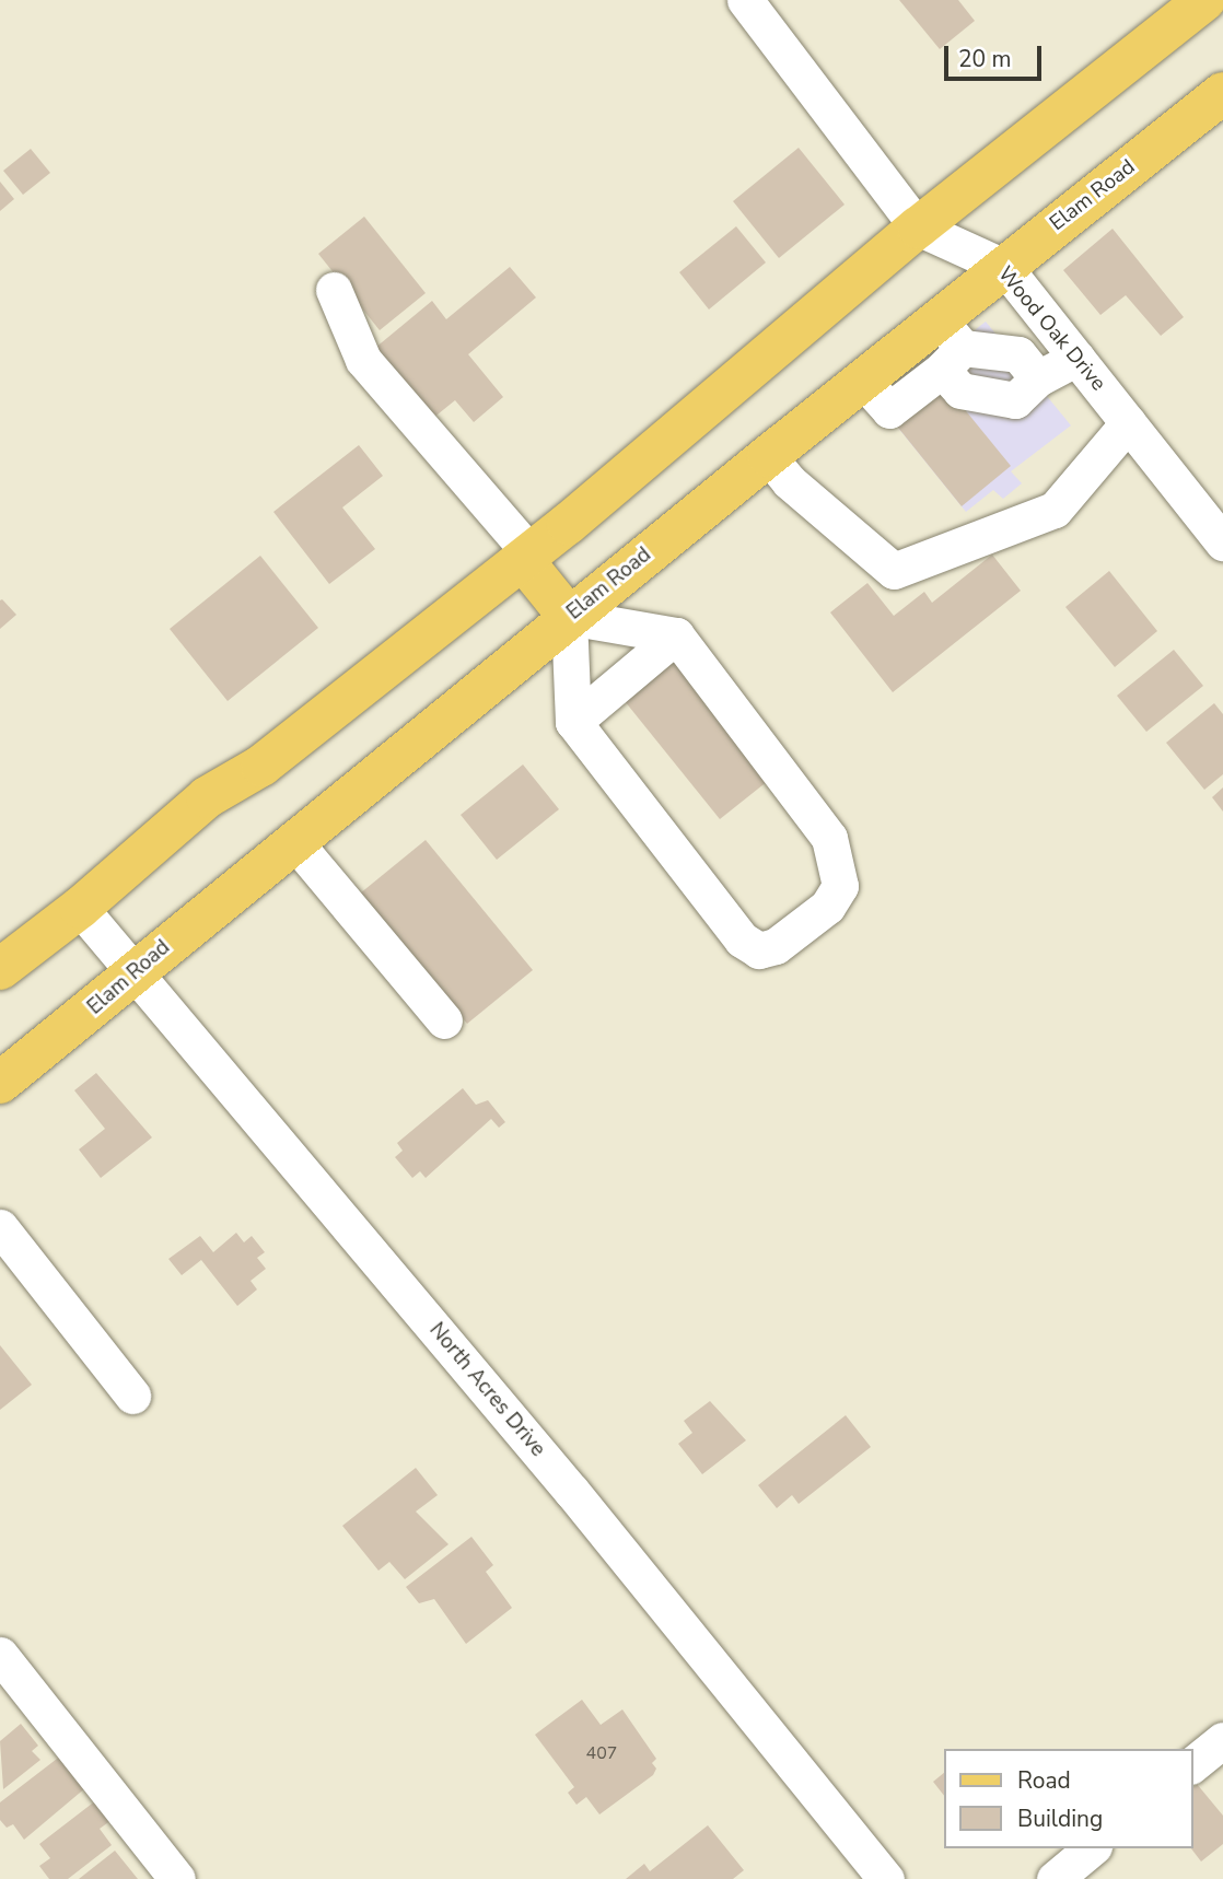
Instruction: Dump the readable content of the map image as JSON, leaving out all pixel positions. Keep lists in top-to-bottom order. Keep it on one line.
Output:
{"streets":{"main road":["Elam Road"],"street":["Wood Oak Drive","North Acres Drive"]},"crossings":[["Elam Road","Wood Oak Drive"],["Elam Road","North Acres Drive"]],"house_numbers":["407"],"legend":["Road","Building"],"scale_bar":"20 m"}
